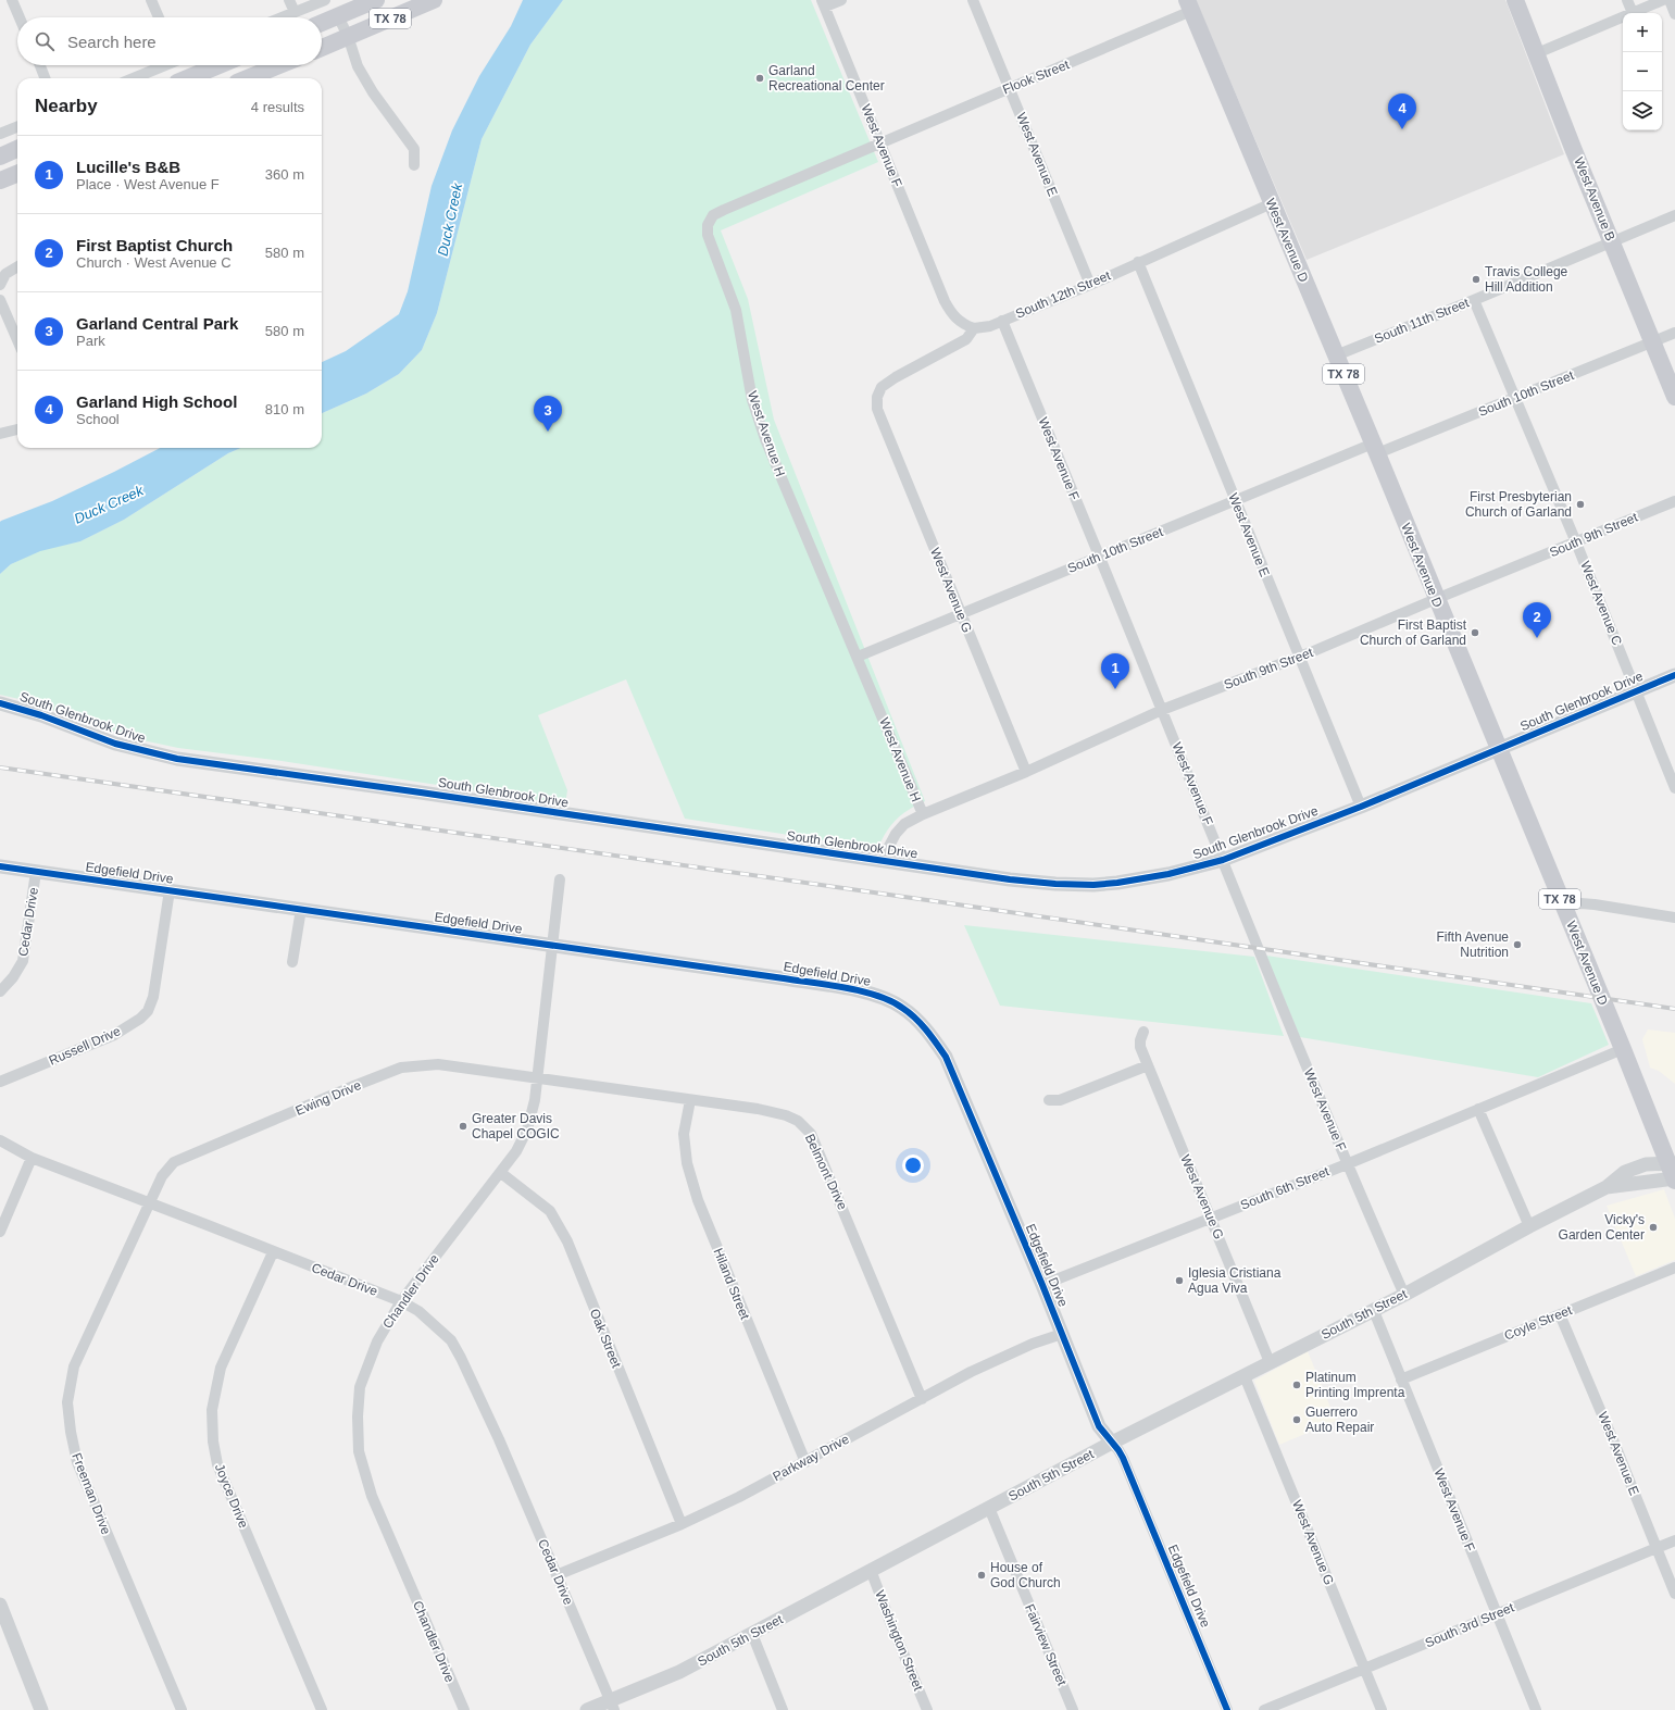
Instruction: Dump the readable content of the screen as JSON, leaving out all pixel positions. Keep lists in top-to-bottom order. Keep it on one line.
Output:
{"streets":{"main road":["TX 78","West Avenue B","West Avenue D"],"street":["Flook Street","West Avenue F","West Avenue E","South 12th Street","South 11th Street","South 10th Street","West Avenue H","South 9th Street","West Avenue G","West Avenue C","South Glenbrook Drive","Edgefield Drive","Cedar Drive","Russell Drive","Ewing Drive","Belmont Drive","South 6th Street","Hiland Street","Chandler Drive","South 5th Street","Coyle Street","Oak Street","Parkway Drive","Freeman Drive","Joyce Drive","South 3rd Street","Washington Street","Fairview Street"]},"crossings":[["Flook Street","West Avenue F"],["Flook Street","West Avenue E"],["Flook Street","West Avenue D"],["Flook Street","West Avenue H"],["West Avenue F","South 12th Street"],["West Avenue F","South 10th Street"],["West Avenue F","West Avenue H"],["West Avenue F","South 9th Street"],["West Avenue F","West Avenue G"],["West Avenue F","South Glenbrook Drive"],["West Avenue F","South 6th Street"],["West Avenue F","South 5th Street"],["West Avenue F","Coyle Street"],["West Avenue F","South 3rd Street"],["West Avenue E","South 12th Street"],["West Avenue E","South 10th Street"],["West Avenue E","South 9th Street"],["West Avenue E","South Glenbrook Drive"],["West Avenue E","Coyle Street"],["West Avenue E","South 3rd Street"],["West Avenue B","South 11th Street"],["West Avenue B","South 10th Street"],["West Avenue D","South 12th Street"],["West Avenue D","South 11th Street"],["West Avenue D","South 10th Street"],["West Avenue D","South 9th Street"],["West Avenue D","South Glenbrook Drive"],["West Avenue D","South 6th Street"],["West Avenue D","South 5th Street"],["South 12th Street","West Avenue G"],["South 11th Street","West Avenue C"],["South 10th Street","West Avenue H"],["South 10th Street","West Avenue G"],["South 10th Street","West Avenue C"],["West Avenue H","South 9th Street"],["South 9th Street","West Avenue G"],["South 9th Street","West Avenue C"],["South 9th Street","South Glenbrook Drive"],["West Avenue G","South 6th Street"],["West Avenue G","South 5th Street"],["West Avenue G","South 3rd Street"],["West Avenue C","South Glenbrook Drive"],["Edgefield Drive","Cedar Drive"],["Edgefield Drive","Russell Drive"],["Edgefield Drive","South 6th Street"],["Edgefield Drive","Chandler Drive"],["Edgefield Drive","South 5th Street"],["Edgefield Drive","Parkway Drive"],["Cedar Drive","Ewing Drive"],["Cedar Drive","Chandler Drive"],["Cedar Drive","South 5th Street"],["Cedar Drive","Parkway Drive"],["Cedar Drive","Freeman Drive"],["Cedar Drive","Joyce Drive"],["Ewing Drive","Belmont Drive"],["Ewing Drive","Chandler Drive"],["Ewing Drive","Freeman Drive"],["Belmont Drive","Hiland Street"],["Belmont Drive","Chandler Drive"],["Belmont Drive","Parkway Drive"],["Hiland Street","Parkway Drive"],["Chandler Drive","Oak Street"],["South 5th Street","Washington Street"],["South 5th Street","Fairview Street"],["Oak Street","Parkway Drive"]],"water":["Duck Creek"],"places":["Garland Recreational Center","Travis College Hill Addition","First Presbyterian Church of Garland","First Baptist Church of Garland","Fifth Avenue Nutrition","Greater Davis Chapel COGIC","Vicky's Garden Center","Iglesia Cristiana Agua Viva","Platinum Printing Imprenta","Guerrero Auto Repair","House of God Church"],"page":{"map_buttons":["+","−"],"search":"Search here","heading":["Nearby","4 results"],"pins":["4","3","2","1"],"list":[{"mark":"1","name":"Lucille's B&B","note":"Place · West Avenue F","value":"360 m"},{"mark":"2","name":"First Baptist Church","note":"Church · West Avenue C","value":"580 m"},{"mark":"3","name":"Garland Central Park","note":"Park","value":"580 m"},{"mark":"4","name":"Garland High School","note":"School","value":"810 m"}]}}
